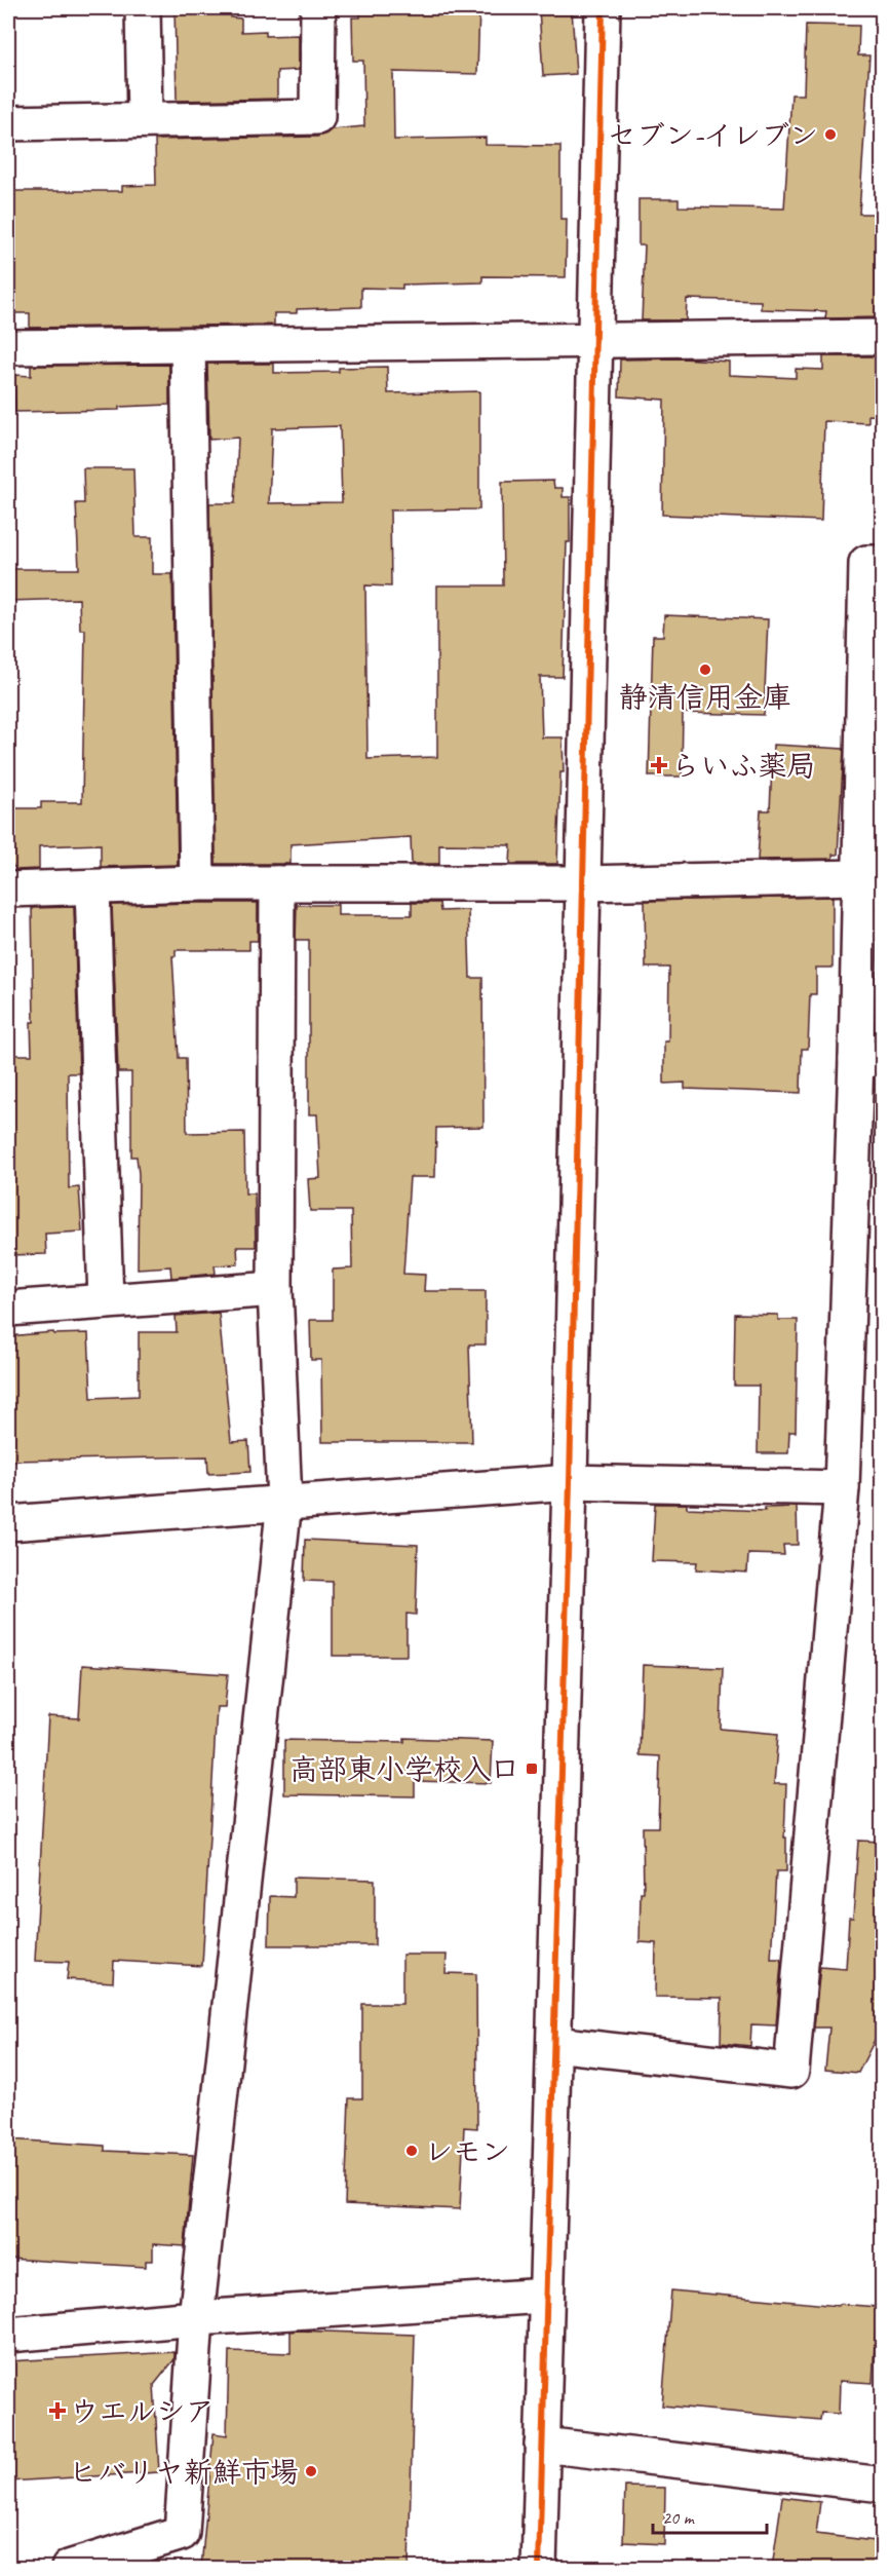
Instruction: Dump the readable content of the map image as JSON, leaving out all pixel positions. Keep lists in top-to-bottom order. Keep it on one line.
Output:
{"places":{"other":["セブン-イレブン","静清信用金庫","レモン","ヒバリヤ新鮮市場"],"health":["らいふ薬局","ウエルシア"],"transit":["高部東小学校入口"]},"scale_bar":"20 m"}
